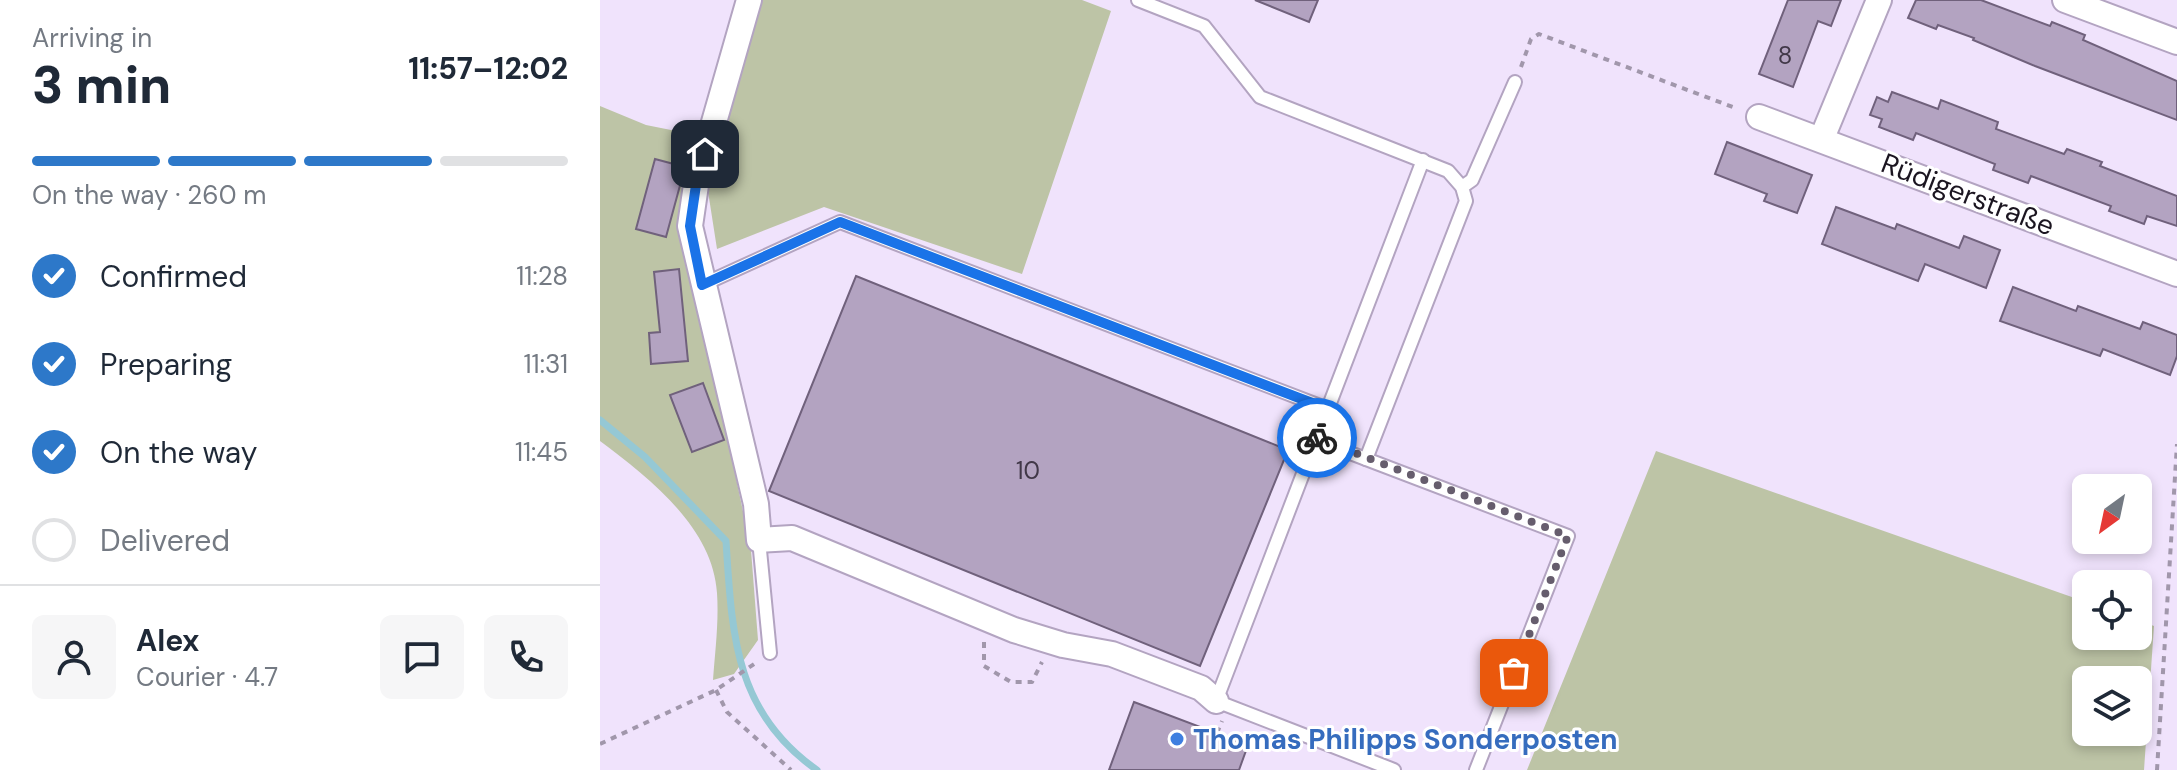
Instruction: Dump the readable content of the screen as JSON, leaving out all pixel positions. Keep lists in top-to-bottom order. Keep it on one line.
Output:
{"streets":{"street":["Rüdigerstraße"]},"places":["Thomas Philipps Sonderposten"],"house_numbers":["8","10"],"north":"bottom left","page":{"heading":["3 min","Arriving in","11:57–12:02"],"panel":["Alex","Courier · 4.7"],"bar":"On the way · 260 m","list":[["Confirmed","11:28"],["Preparing","11:31"],["On the way","11:45"],"Delivered"]}}
